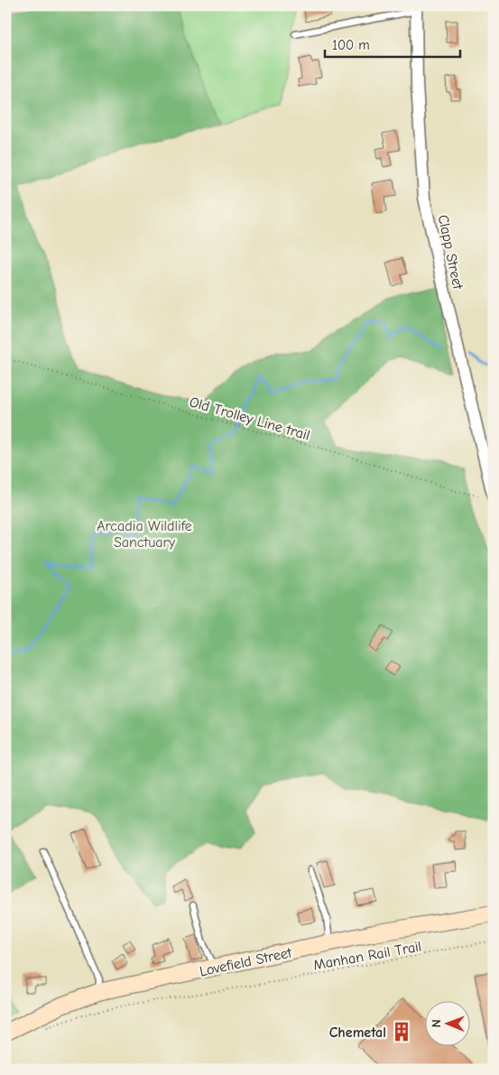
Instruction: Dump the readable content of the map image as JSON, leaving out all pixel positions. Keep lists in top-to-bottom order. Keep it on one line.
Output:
{"streets":{"street":["Clapp Street","Lovefield Street"],"path":["Old Trolley Line trail","Manhan Rail Trail"]},"crossings":[["Clapp Street","Old Trolley Line trail"]],"parks":["Arcadia Wildlife Sanctuary"],"places":{"building":["Chemetal"]},"scale_bar":"100 m","north":"left"}
